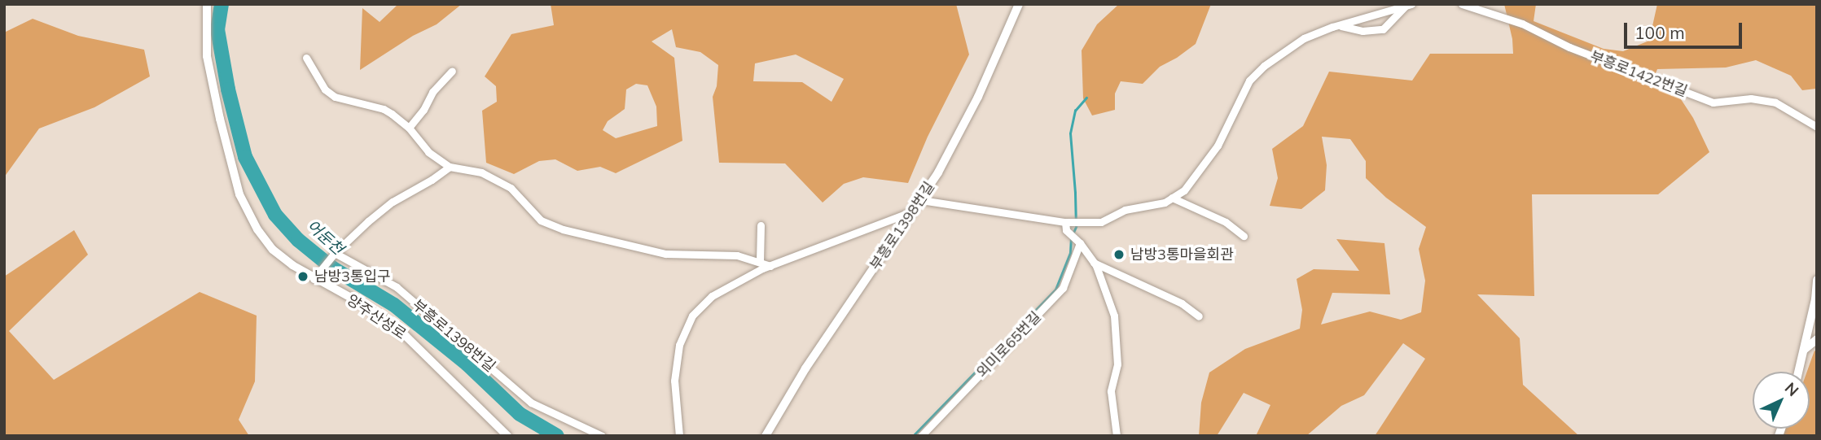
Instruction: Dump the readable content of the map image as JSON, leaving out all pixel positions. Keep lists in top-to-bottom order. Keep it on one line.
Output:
{"streets":{"street":["부흥로1422번길","부흥로1398번길","양주산성로","외미로65번길"]},"water":["어둔천"],"places":["남방3통마을회관","남방3통입구"],"scale_bar":"100 m","north":"top right"}
